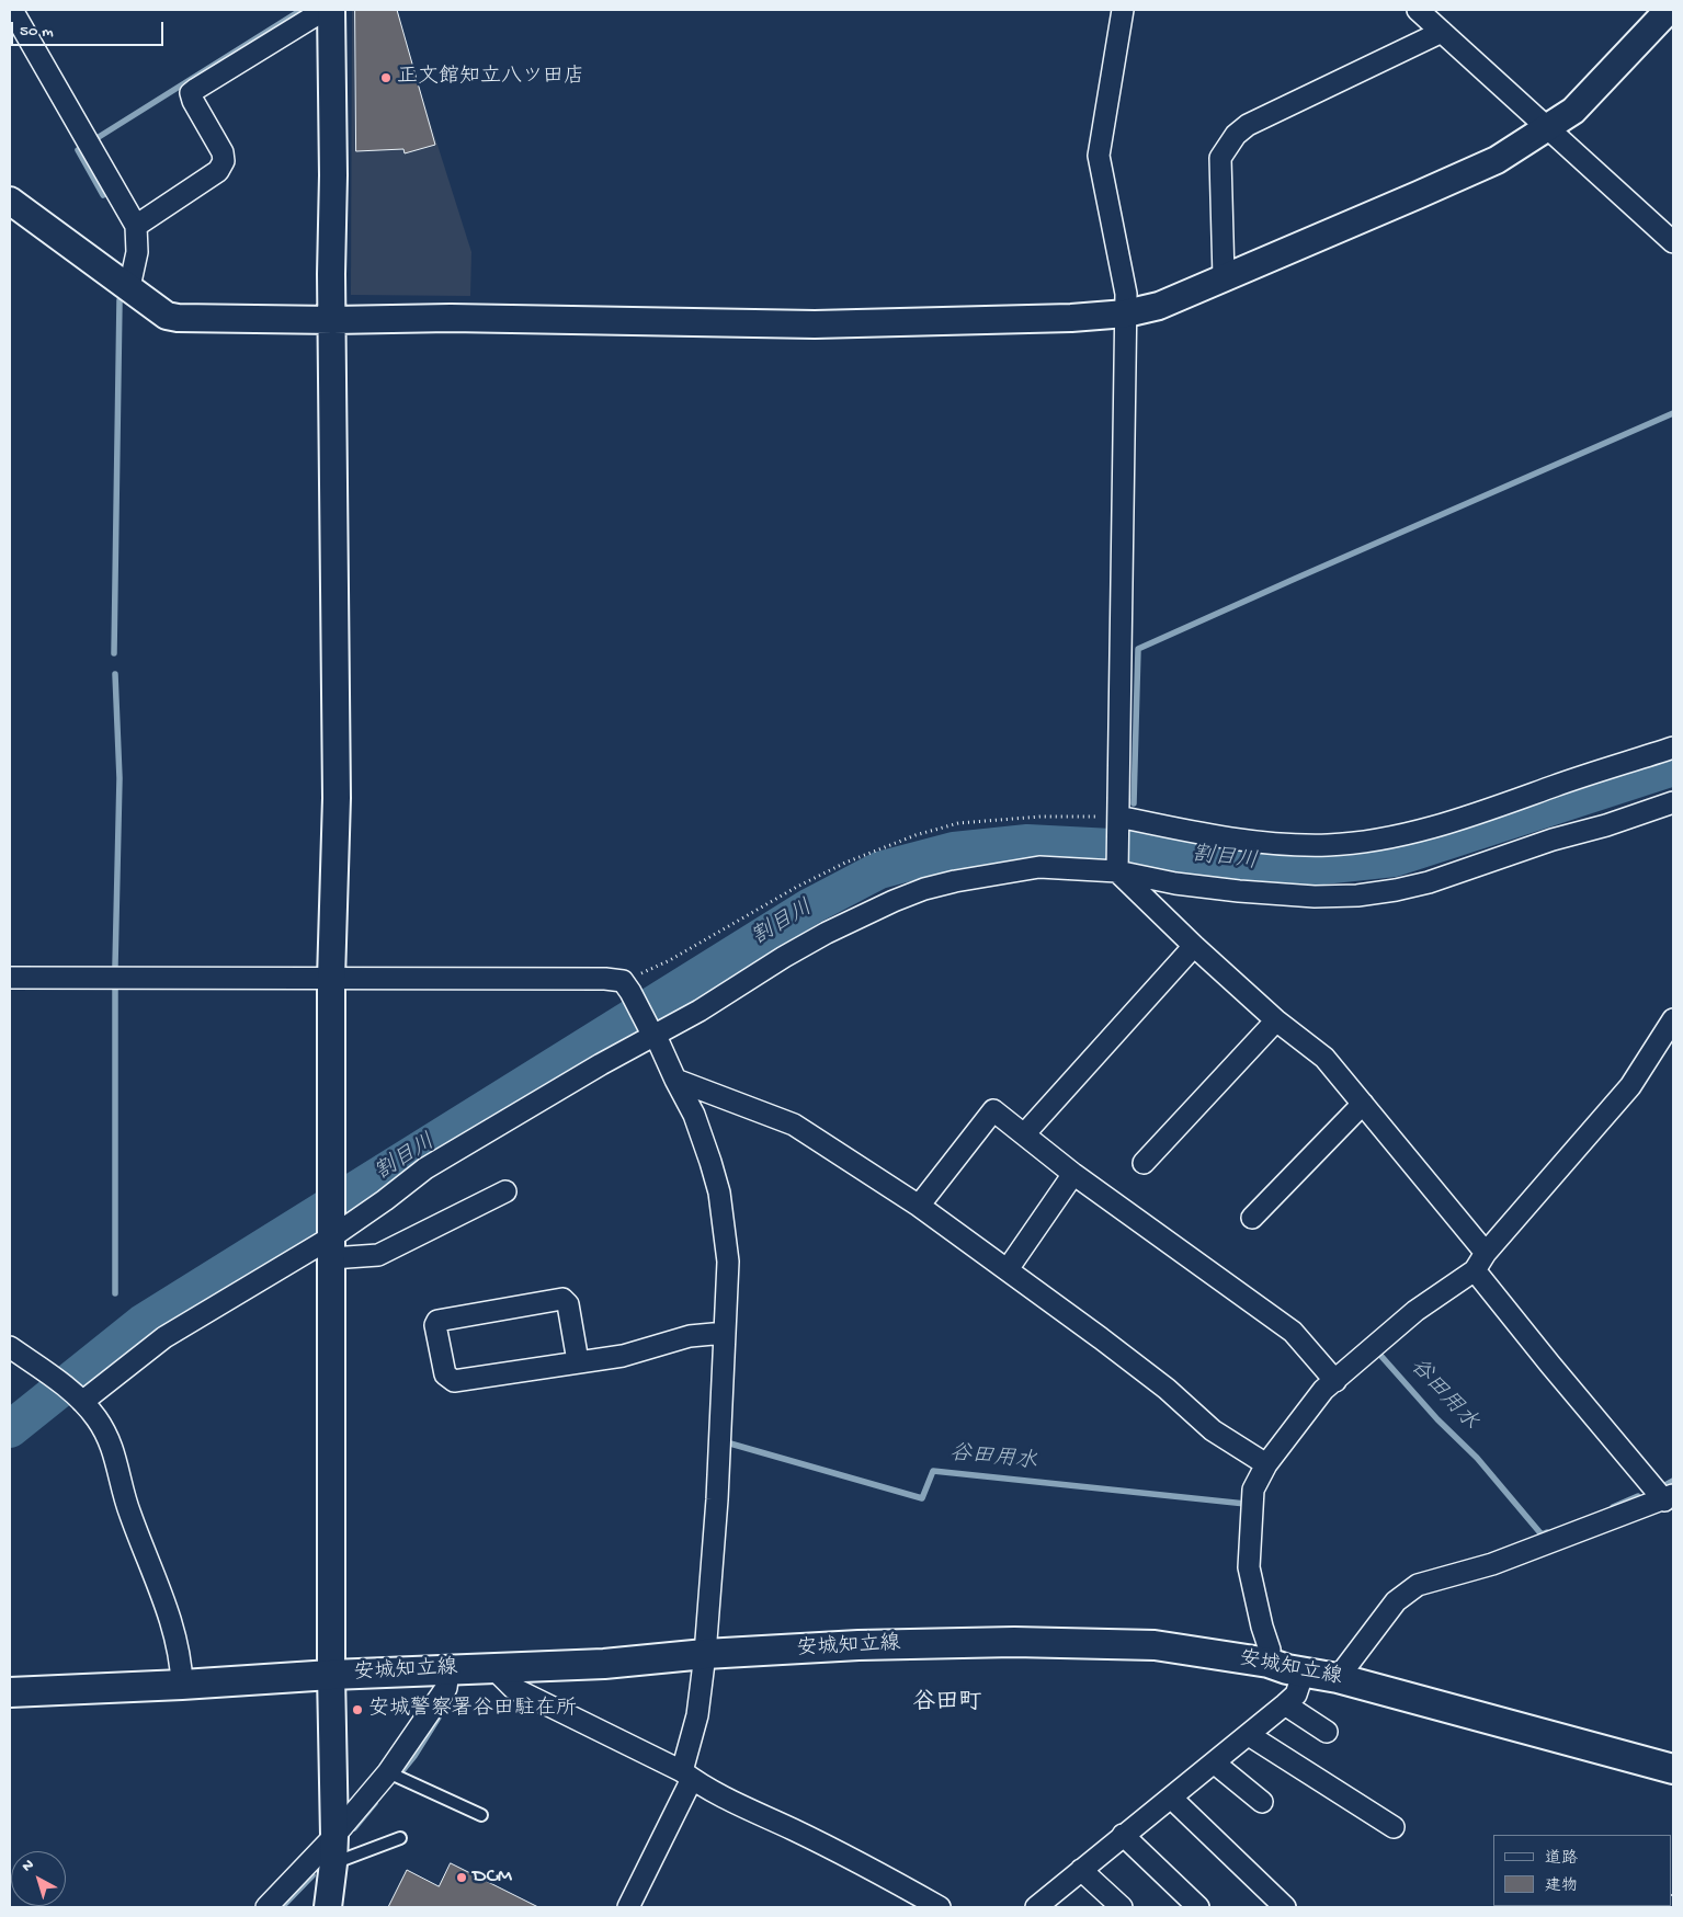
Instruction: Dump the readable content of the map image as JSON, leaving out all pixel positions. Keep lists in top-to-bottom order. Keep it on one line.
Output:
{"streets":{"main road":["安城知立線"]},"districts":["谷田町"],"water":["割目川","谷田用水"],"places":["正文館知立八ツ田店","安城警察署谷田駐在所","DCM"],"legend":["道路","建物"],"scale_bar":"50 m","north":"top left"}
